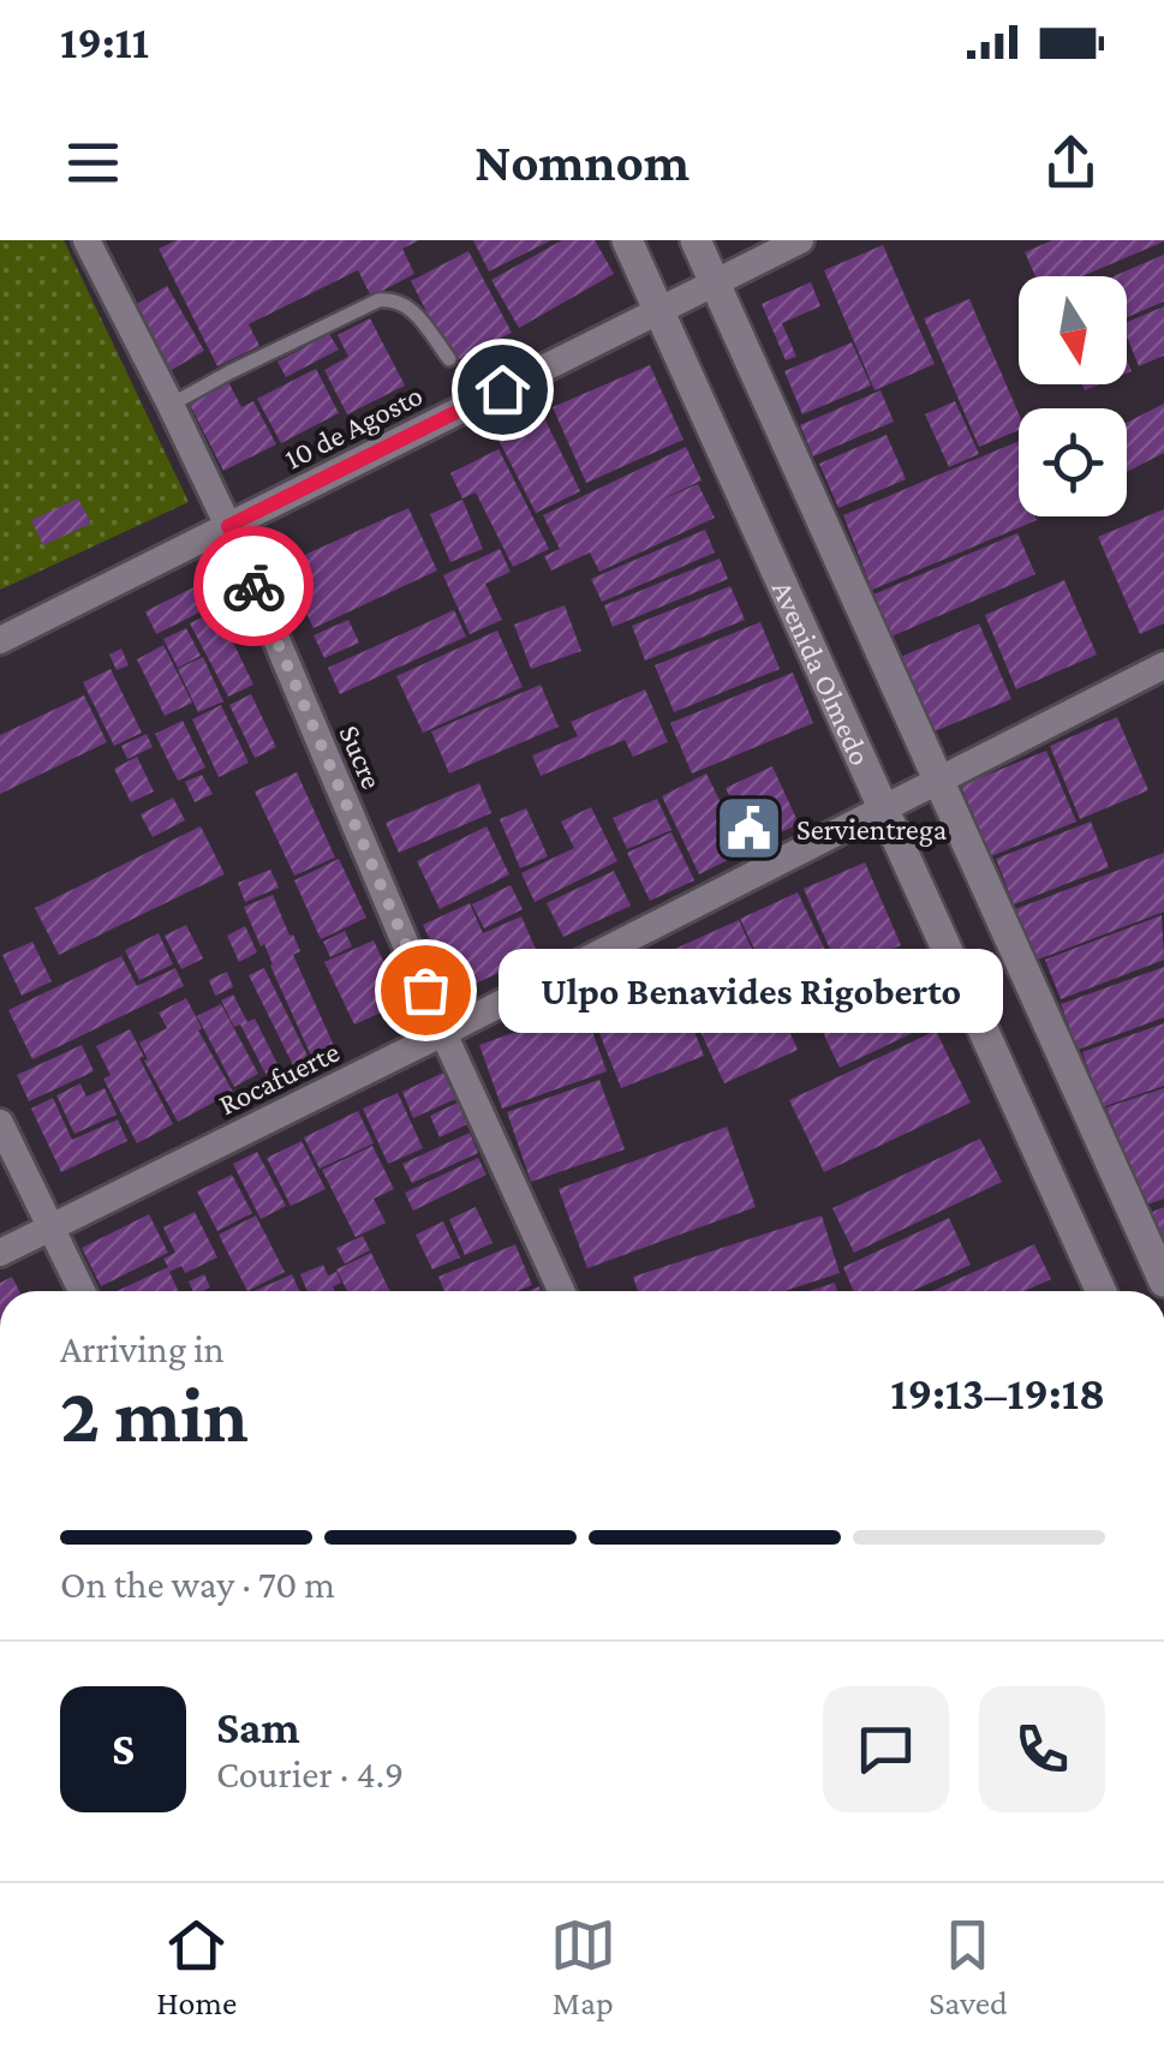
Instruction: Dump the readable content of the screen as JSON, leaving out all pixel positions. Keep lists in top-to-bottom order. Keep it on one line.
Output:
{"streets":{"street":["10 de Agosto","Avenida Olmedo","Sucre","Rocafuerte"]},"crossings":[["10 de Agosto","Avenida Olmedo"],["10 de Agosto","Sucre"],["Avenida Olmedo","Rocafuerte"],["Sucre","Rocafuerte"]],"places":{"public building":["Servientrega"],"other":["Ulpo Benavides Rigoberto"]},"north":"bottom","page":{"status":"19:11","header":"Nomnom","bubble":"Ulpo Benavides Rigoberto","heading":["2 min","Arriving in","19:13–19:18"],"panel":["Sam","Courier · 4.9"],"bar":"On the way · 70 m","round":"S","tabs":["Home","Map","Saved"]}}
